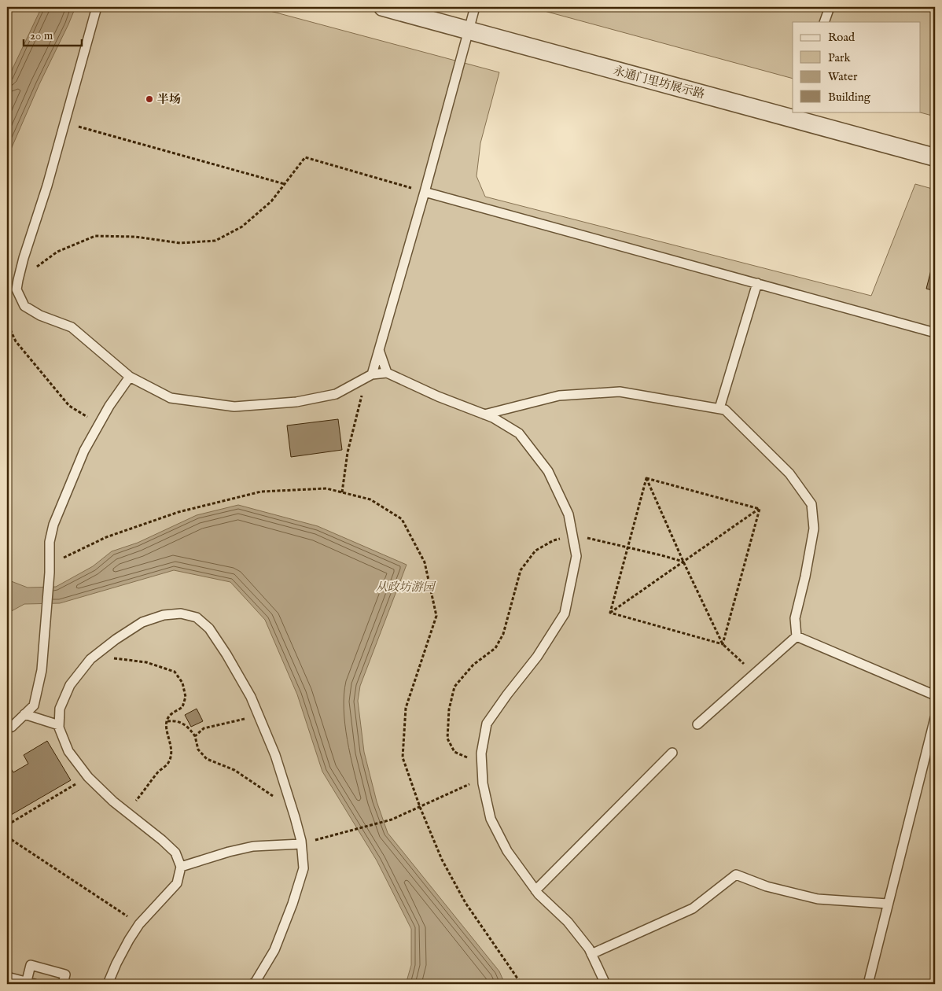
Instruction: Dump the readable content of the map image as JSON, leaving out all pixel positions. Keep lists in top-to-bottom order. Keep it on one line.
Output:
{"streets":{"street":["永通门里坊展示路"]},"parks":["从政坊游园"],"places":["半场"],"legend":["Road","Park","Water","Building"],"scale_bar":"20 m"}
